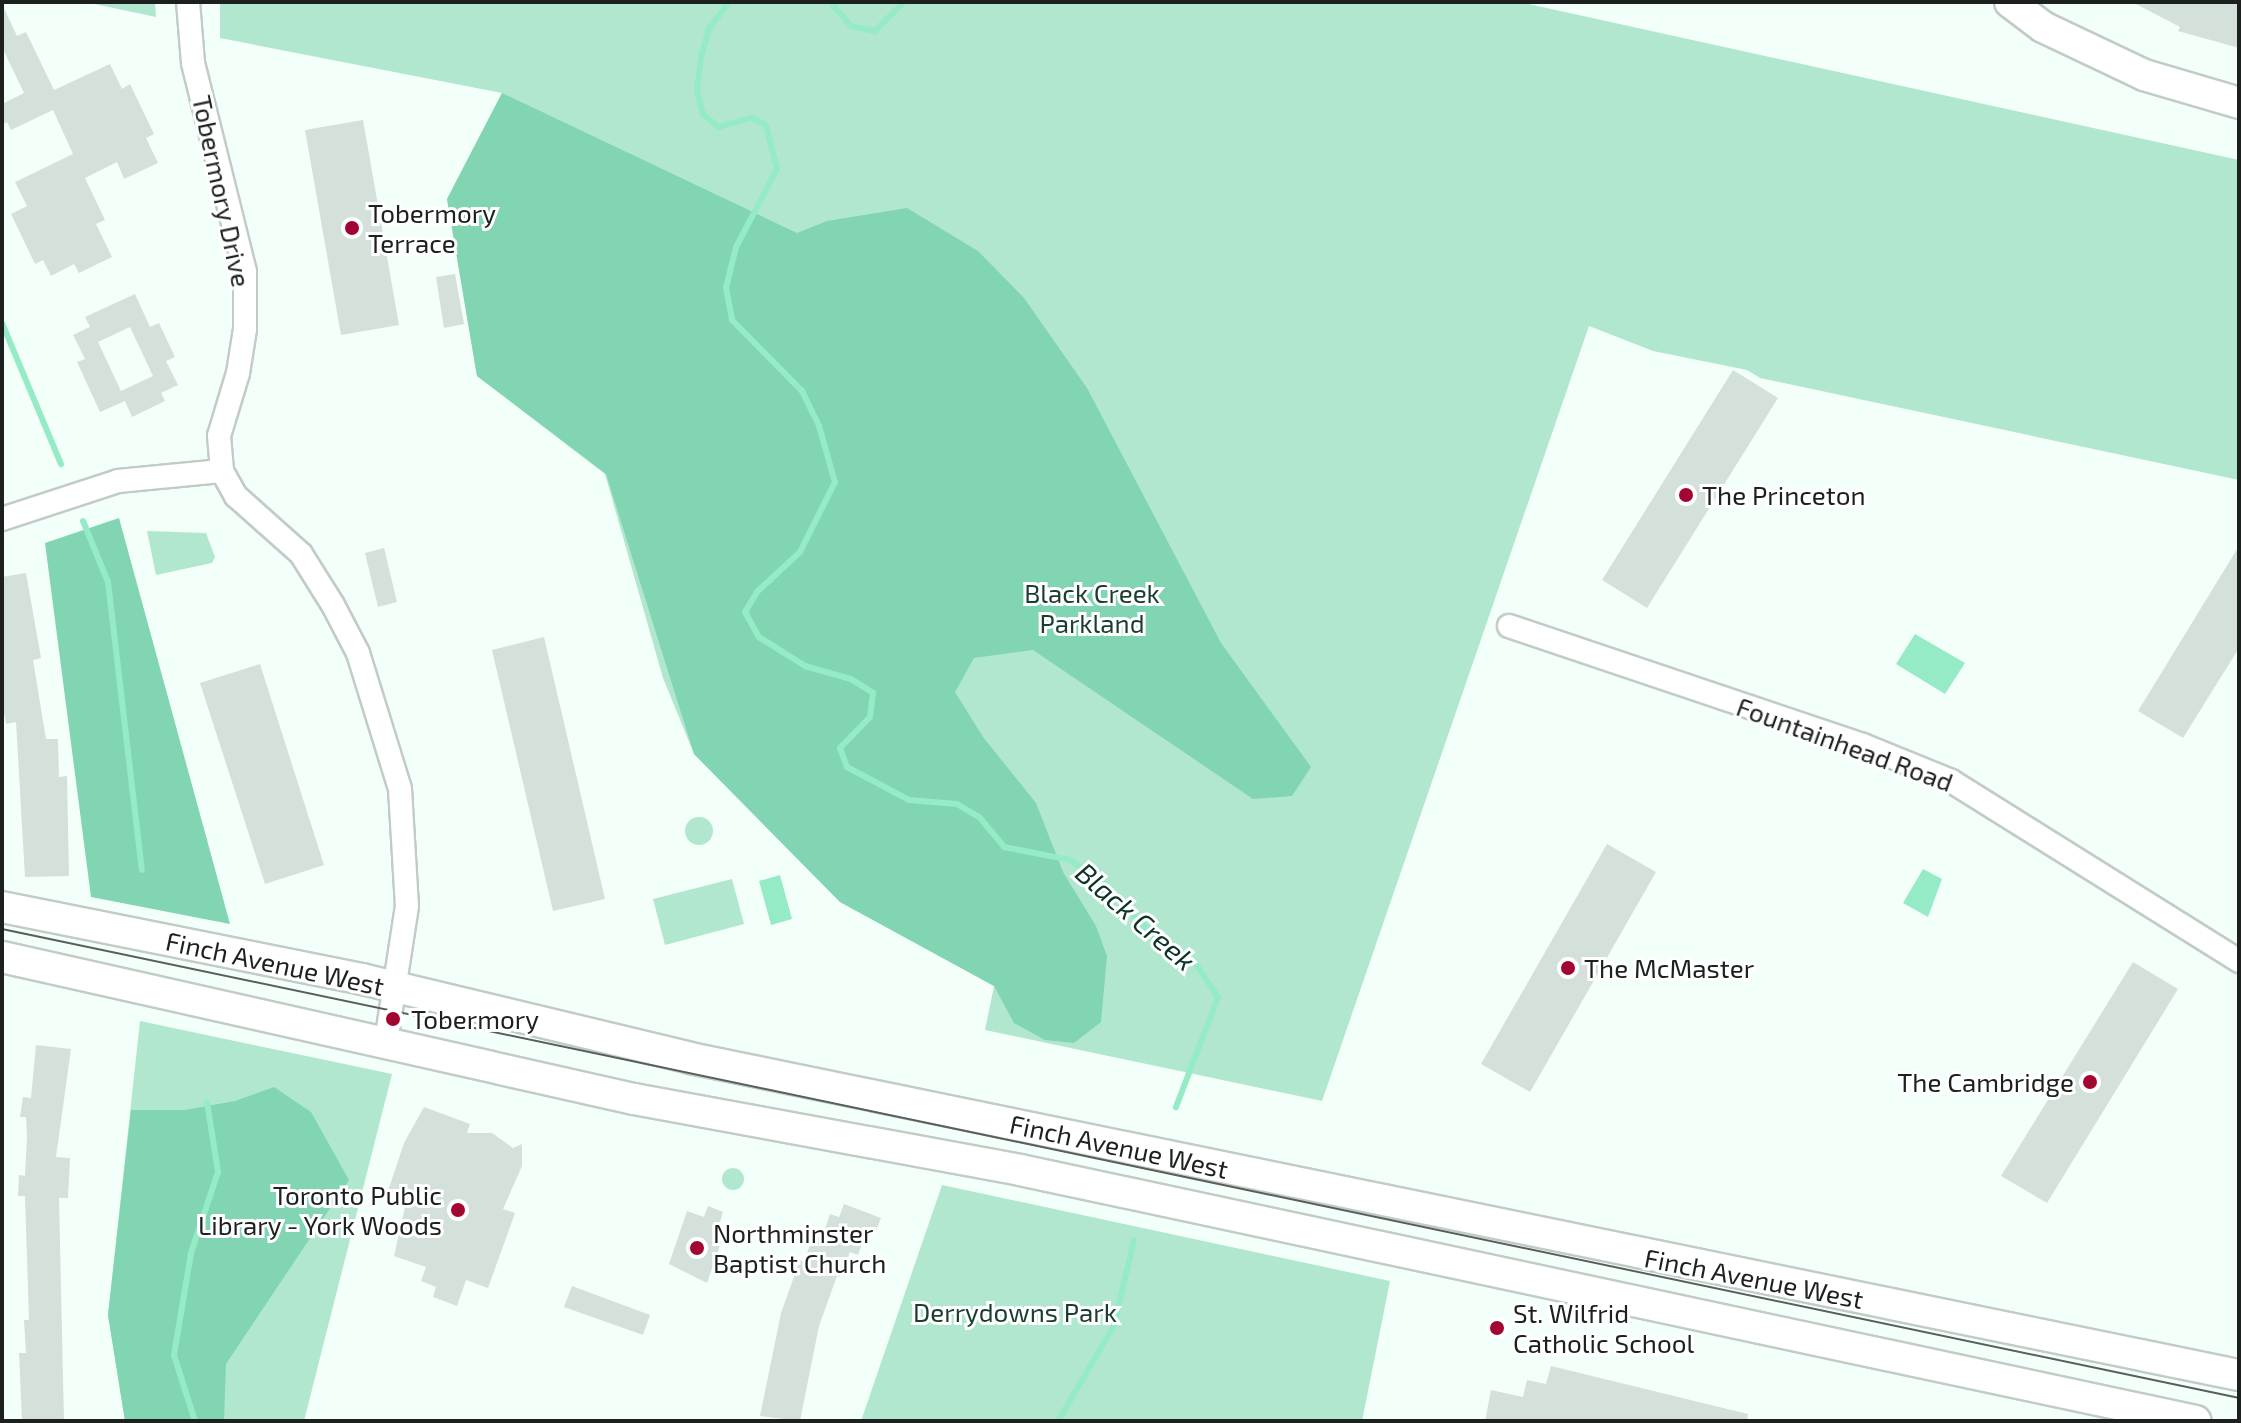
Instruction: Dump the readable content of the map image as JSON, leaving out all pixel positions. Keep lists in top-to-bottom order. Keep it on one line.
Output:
{"streets":{"main road":["Finch Avenue West"],"street":["Tobermory Drive","Fountainhead Road"]},"water":["Black Creek"],"parks":["Black Creek Parkland","Derrydowns Park"],"places":["Tobermory Terrace","The Princeton","The McMaster","Tobermory","The Cambridge","Toronto Public Library - York Woods","Northminster Baptist Church","St. Wilfrid Catholic School"]}
